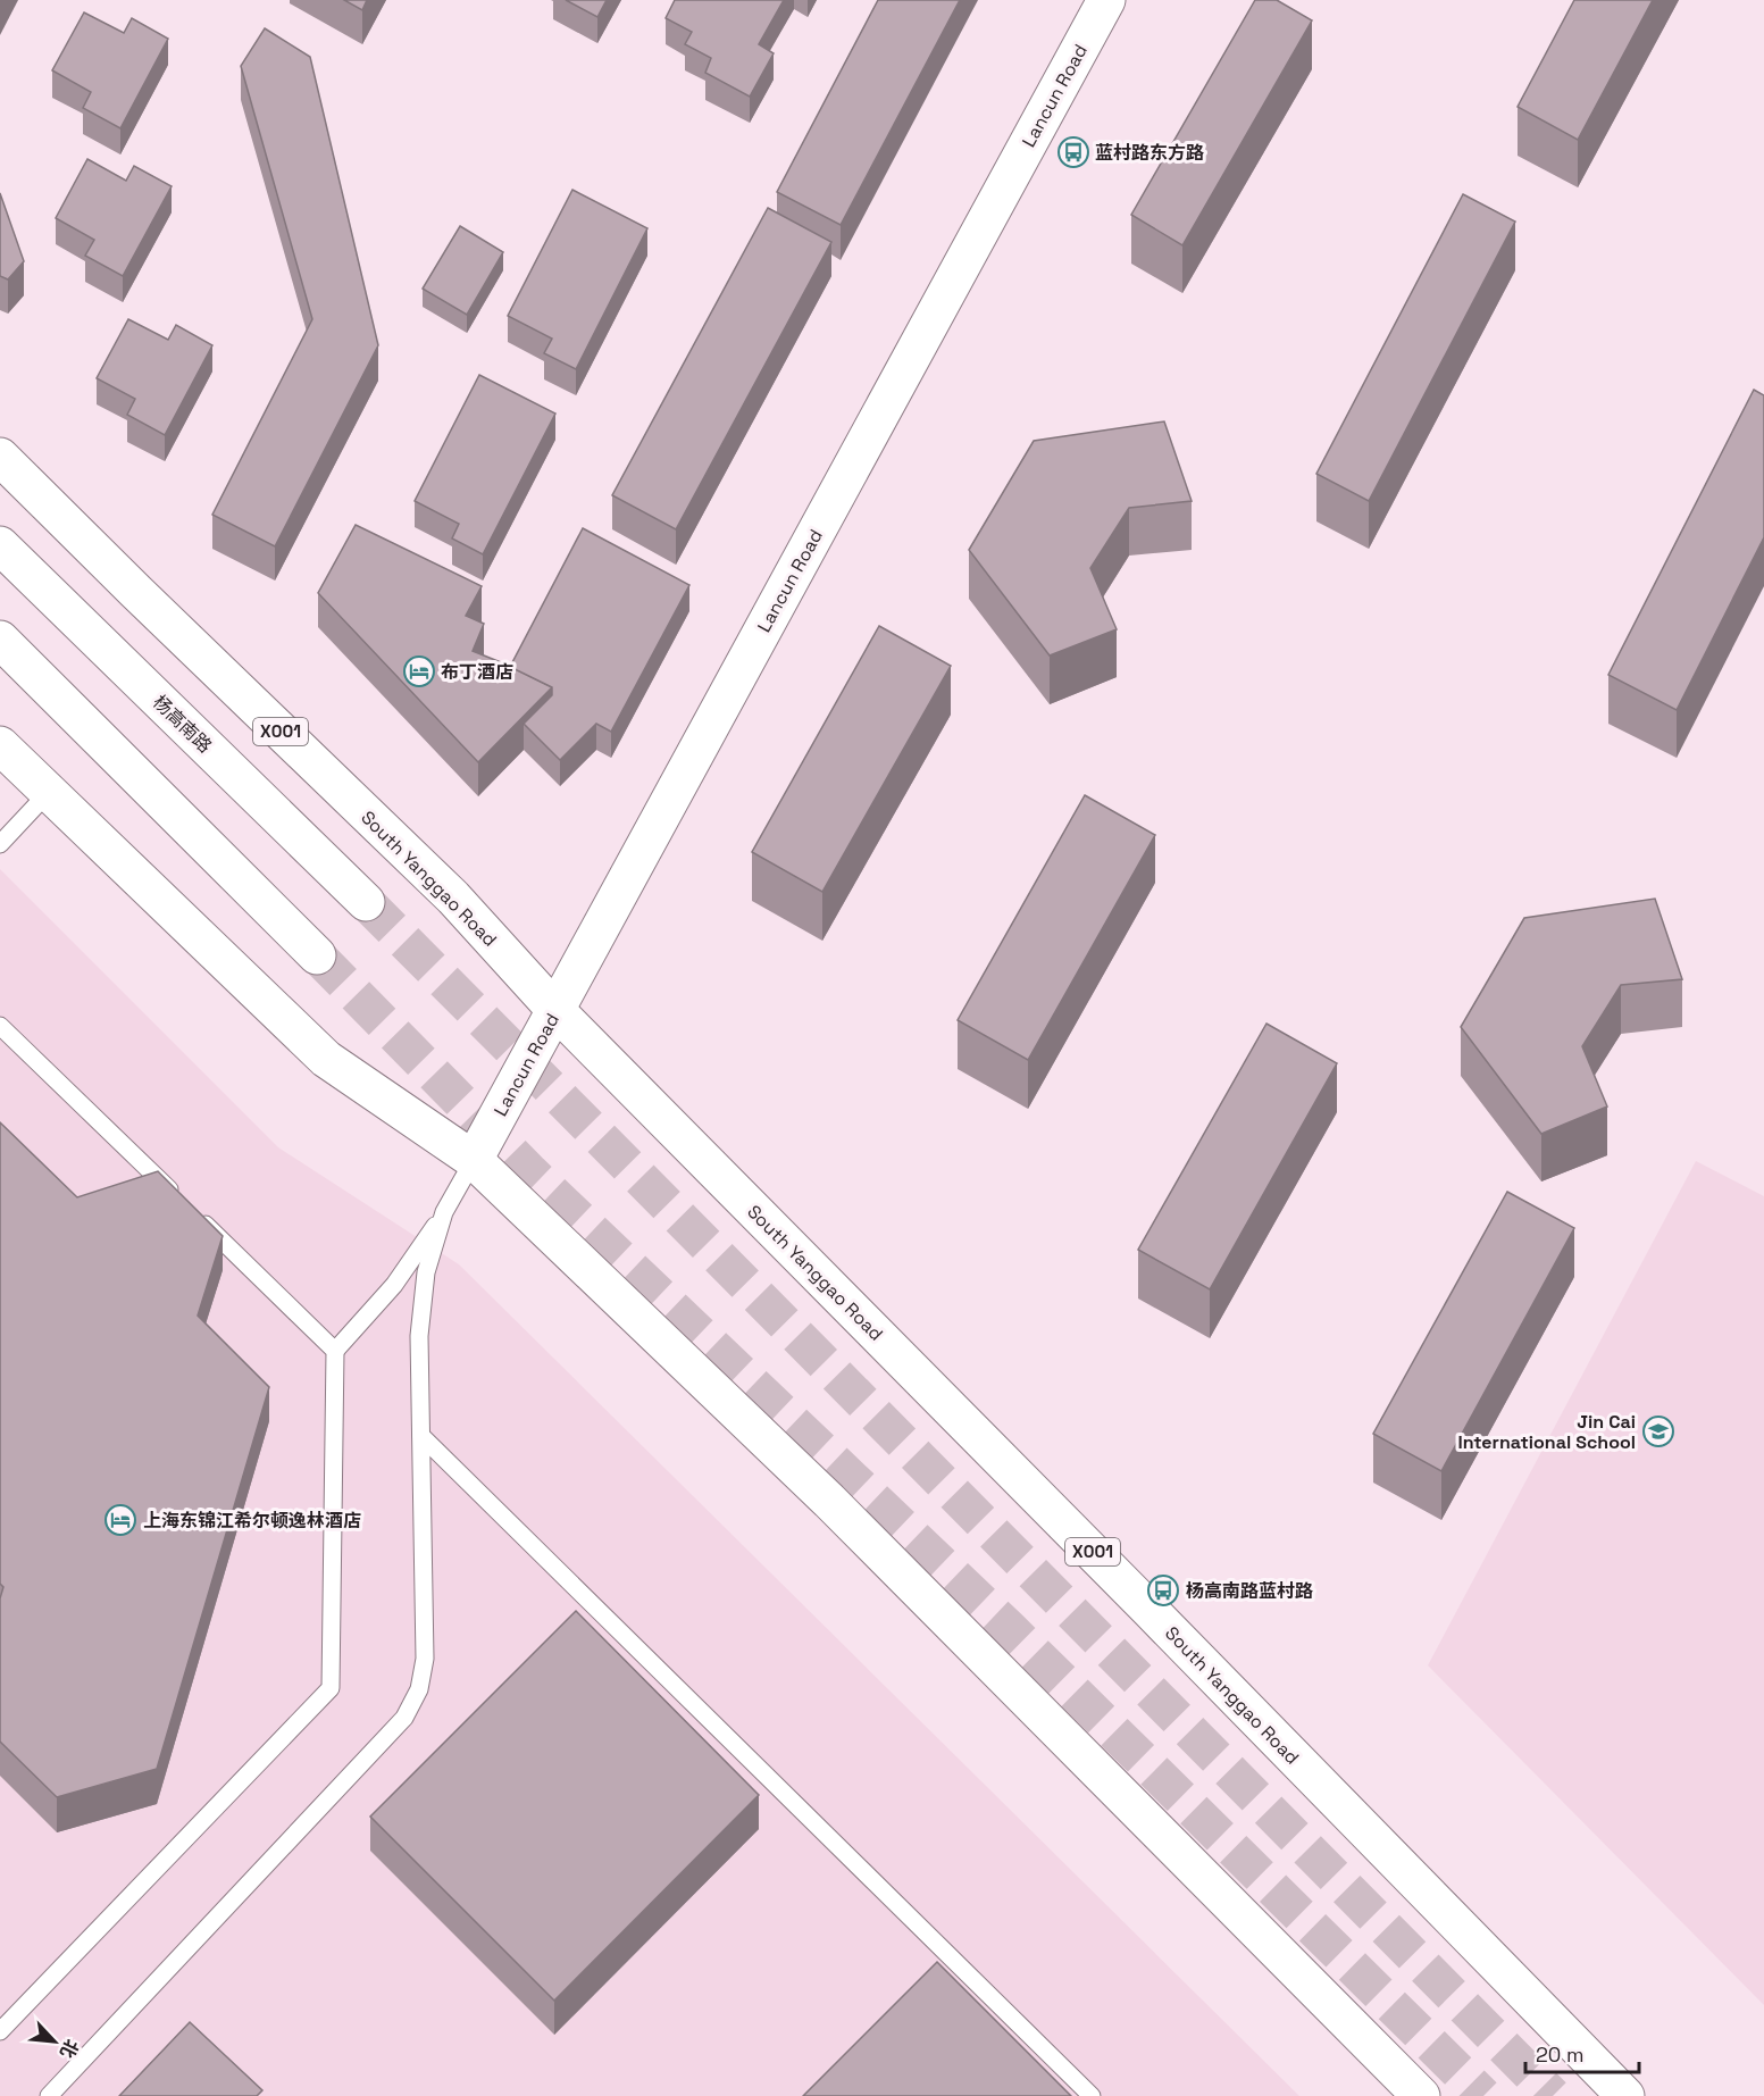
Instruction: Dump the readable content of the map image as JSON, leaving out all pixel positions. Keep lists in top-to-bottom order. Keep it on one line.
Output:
{"streets":{"main road":["Lancun Road","杨高南路","X001","South Yanggao Road"]},"crossings":[["Lancun Road","South Yanggao Road"]],"places":{"bus stop":["蓝村路东方路","杨高南路蓝村路"],"hotel":["布丁酒店","上海东锦江希尔顿逸林酒店"],"school or university":["Jin Cai International School"]},"scale_bar":"20 m","north":"bottom right"}
